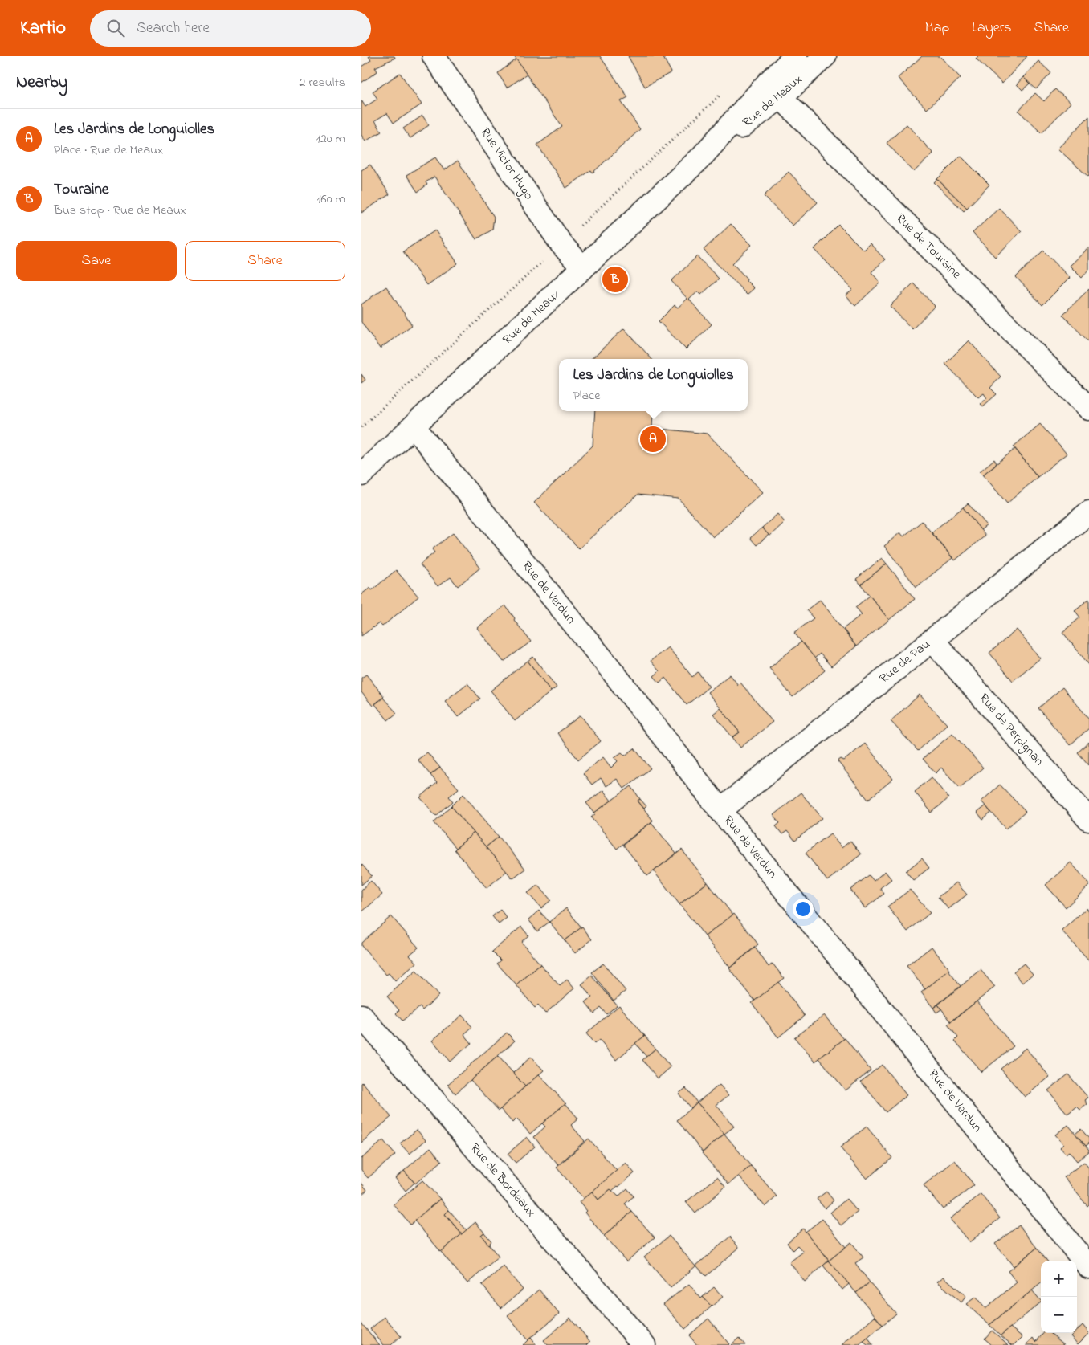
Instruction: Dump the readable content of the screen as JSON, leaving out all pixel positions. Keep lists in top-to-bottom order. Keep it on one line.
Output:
{"streets":{"street":["Rue de Meaux","Rue Victor Hugo","Rue de Touraine","Rue de Verdun","Rue de Pau","Rue de Perpignan","Rue de Bordeaux"]},"crossings":[["Rue de Meaux","Rue Victor Hugo"],["Rue de Meaux","Rue de Touraine"],["Rue de Meaux","Rue de Verdun"],["Rue de Verdun","Rue de Pau"],["Rue de Pau","Rue de Perpignan"]],"page":{"header":"Kartio","search":"Search here","nav":["Map","Layers","Share"],"heading":["Nearby","2 results"],"list":[{"mark":"A","name":"Les Jardins de Longuiolles","note":"Place · Rue de Meaux","value":"120 m"},{"mark":"B","name":"Touraine","note":"Bus stop · Rue de Meaux","value":"160 m"}],"buttons":["Save","Share"],"pins":["B","A"],"popup":["Les Jardins de Longuiolles","Place"],"map_buttons":["+","−"]}}
